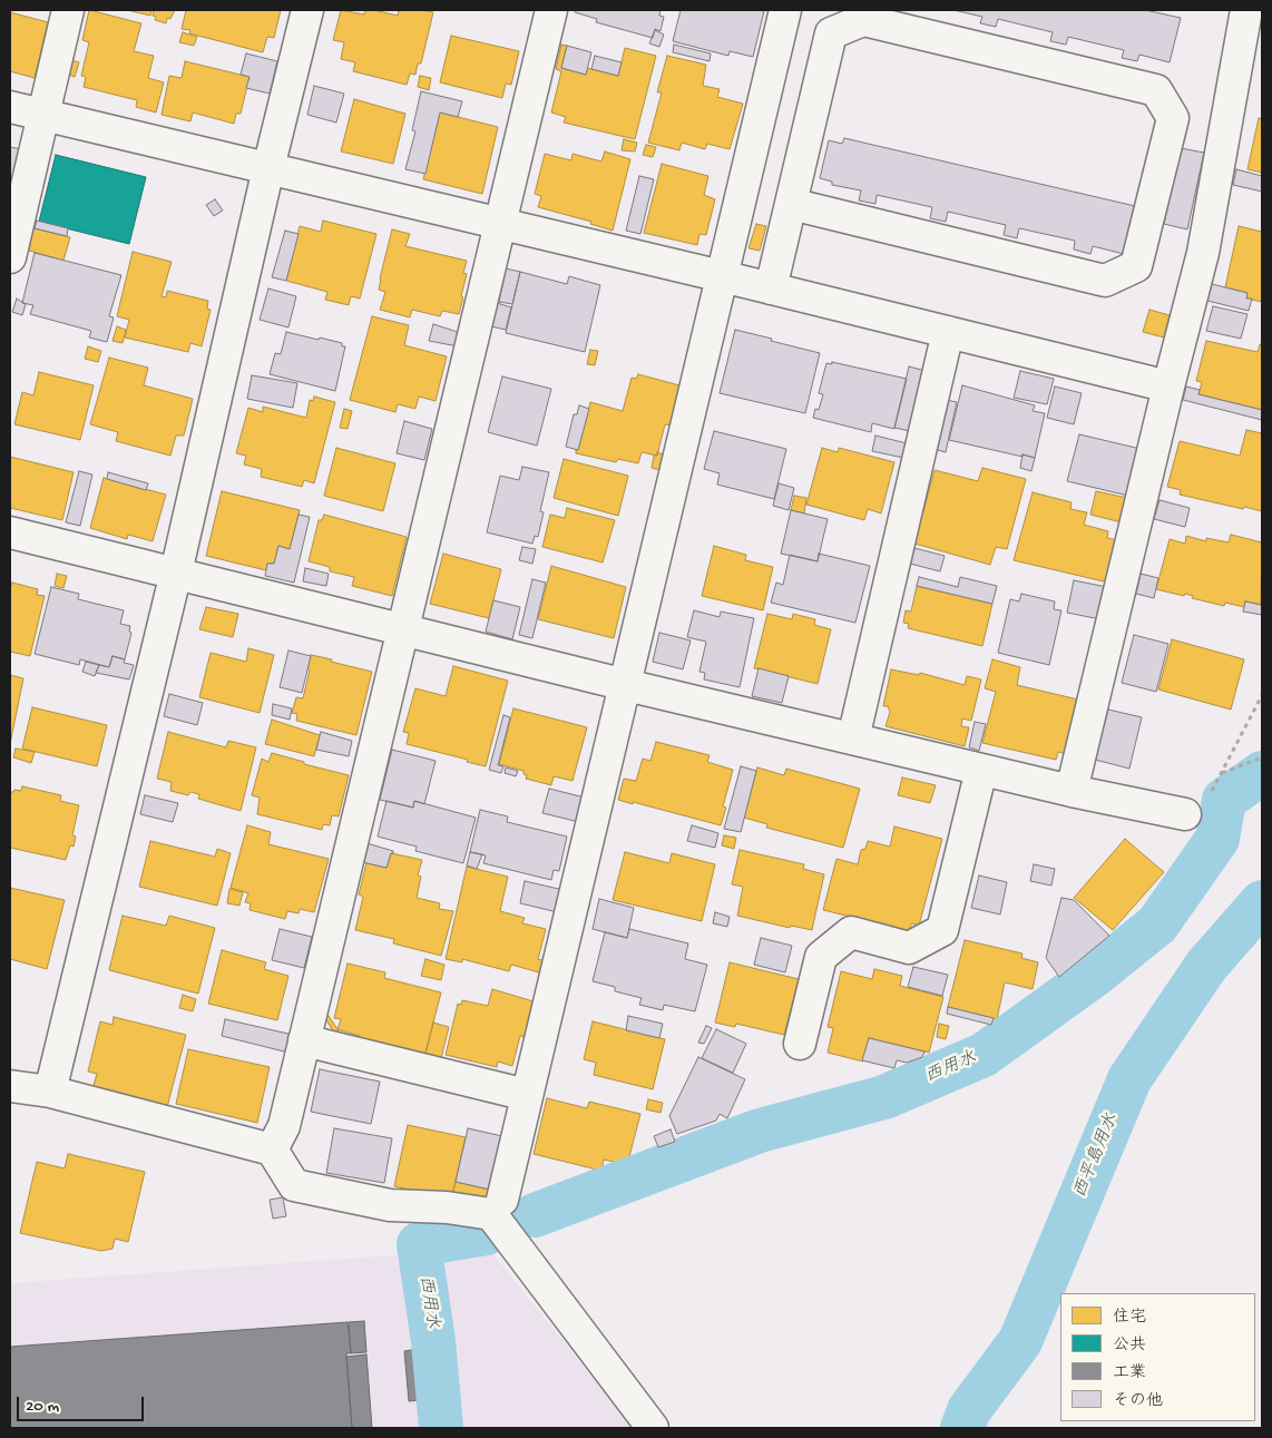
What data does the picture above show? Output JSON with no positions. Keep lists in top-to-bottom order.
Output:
{
  "water": ["西用水", "西平島用水"],
  "legend": [
    "住宅",
    "公共",
    "工業",
    "その他"
  ],
  "scale_bar": "20 m"
}
